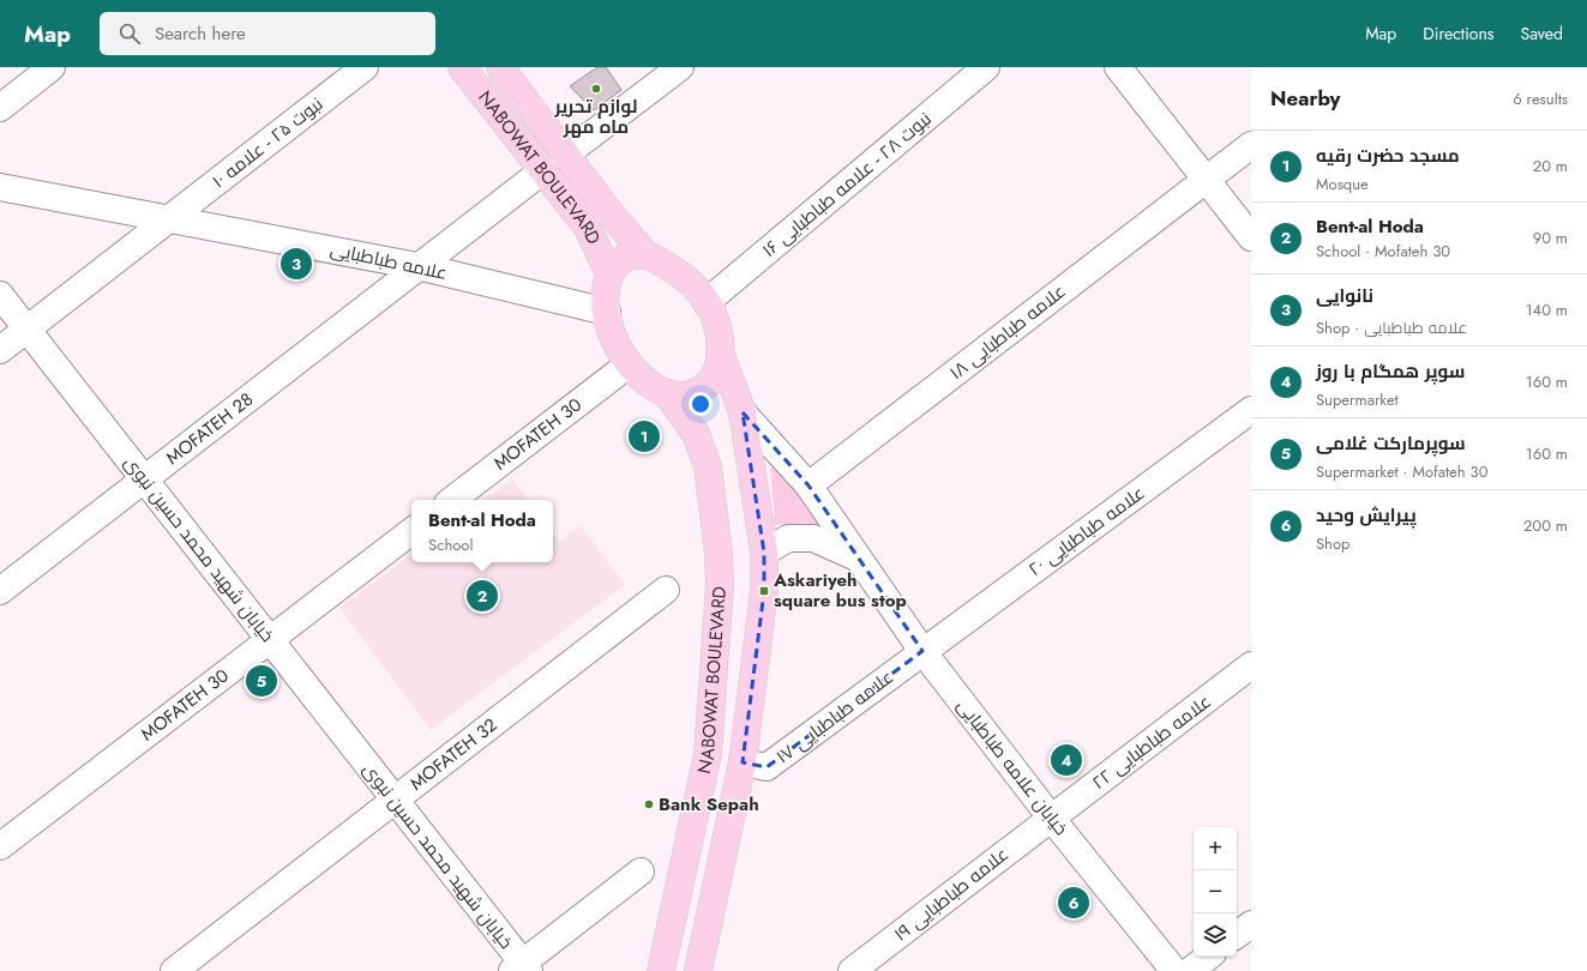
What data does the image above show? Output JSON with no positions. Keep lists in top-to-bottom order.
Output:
{
  "streets": {
    "main road": ["NABOWAT BOULEVARD"],
    "street": [
      "نبوت ۲۵ - علامه ۱۰",
      "نبوت ۲۸ - علامه طباطبایی ۱۶",
      "علامه طباطبایی",
      "علامه طباطبایی ۱۸",
      "MOFATEH 28",
      "MOFATEH 30",
      "علامه طباطبایی ۲۰",
      "خیابان شهید محمد حسین نبوی",
      "علامه طباطبایی ۱۷",
      "علامه طباطبایی ۲۲",
      "MOFATEH 32",
      "خیابان علامه طباطبایی",
      "علامه طباطبایی ۱۹"
    ]
  },
  "crossings": [
    ["نبوت ۲۵ - علامه ۱۰", "علامه طباطبایی"],
    ["نبوت ۲۵ - علامه ۱۰", "خیابان شهید محمد حسین نبوی"],
    ["NABOWAT BOULEVARD", "نبوت ۲۸ - علامه طباطبایی ۱۶"],
    ["NABOWAT BOULEVARD", "علامه طباطبایی"],
    ["NABOWAT BOULEVARD", "MOFATEH 28"],
    ["NABOWAT BOULEVARD", "MOFATEH 30"],
    ["NABOWAT BOULEVARD", "علامه طباطبایی ۱۷"],
    ["NABOWAT BOULEVARD", "خیابان علامه طباطبایی"],
    ["نبوت ۲۸ - علامه طباطبایی ۱۶", "علامه طباطبایی"],
    ["نبوت ۲۸ - علامه طباطبایی ۱۶", "MOFATEH 30"],
    ["علامه طباطبایی", "MOFATEH 28"],
    ["علامه طباطبایی", "MOFATEH 30"],
    ["علامه طباطبایی ۱۸", "خیابان علامه طباطبایی"],
    ["MOFATEH 28", "خیابان شهید محمد حسین نبوی"],
    ["MOFATEH 30", "خیابان شهید محمد حسین نبوی"],
    ["علامه طباطبایی ۲۰", "علامه طباطبایی ۱۷"],
    ["علامه طباطبایی ۲۰", "خیابان علامه طباطبایی"],
    ["خیابان شهید محمد حسین نبوی", "MOFATEH 32"],
    ["علامه طباطبایی ۱۷", "خیابان علامه طباطبایی"],
    ["علامه طباطبایی ۲۲", "خیابان علامه طباطبایی"],
    ["علامه طباطبایی ۲۲", "علامه طباطبایی ۱۹"],
    ["خیابان علامه طباطبایی", "علامه طباطبایی ۱۹"]
  ],
  "places": {
    "other": ["لوازم تحریر ماه مهر", "Bank Sepah"],
    "transit": ["Askariyeh square bus stop"]
  },
  "page": {
    "header": "Map",
    "search": "Search here",
    "nav": ["Map", "Directions", "Saved"],
    "heading": ["Nearby", "6 results"],
    "list": [
      {
        "mark": "1",
        "name": "مسجد حضرت رقیه",
        "note": "Mosque",
        "value": "20 m"
      },
      {
        "mark": "2",
        "name": "Bent-al Hoda",
        "note": "School · Mofateh 30",
        "value": "90 m"
      },
      {
        "mark": "3",
        "name": "نانوایی",
        "note": "Shop · علامه طباطبایی",
        "value": "140 m"
      },
      {
        "mark": "4",
        "name": "سوپر همگام با روز",
        "note": "Supermarket",
        "value": "160 m"
      },
      {
        "mark": "5",
        "name": "سوپرمارکت غلامی",
        "note": "Supermarket · Mofateh 30",
        "value": "160 m"
      },
      {
        "mark": "6",
        "name": "پیرایش وحید",
        "note": "Shop",
        "value": "200 m"
      }
    ],
    "pins": [
      "3",
      "1",
      "2",
      "5",
      "4",
      "6"
    ],
    "popup": ["Bent-al Hoda", "School"],
    "map_buttons": ["+", "−"]
  }
}
